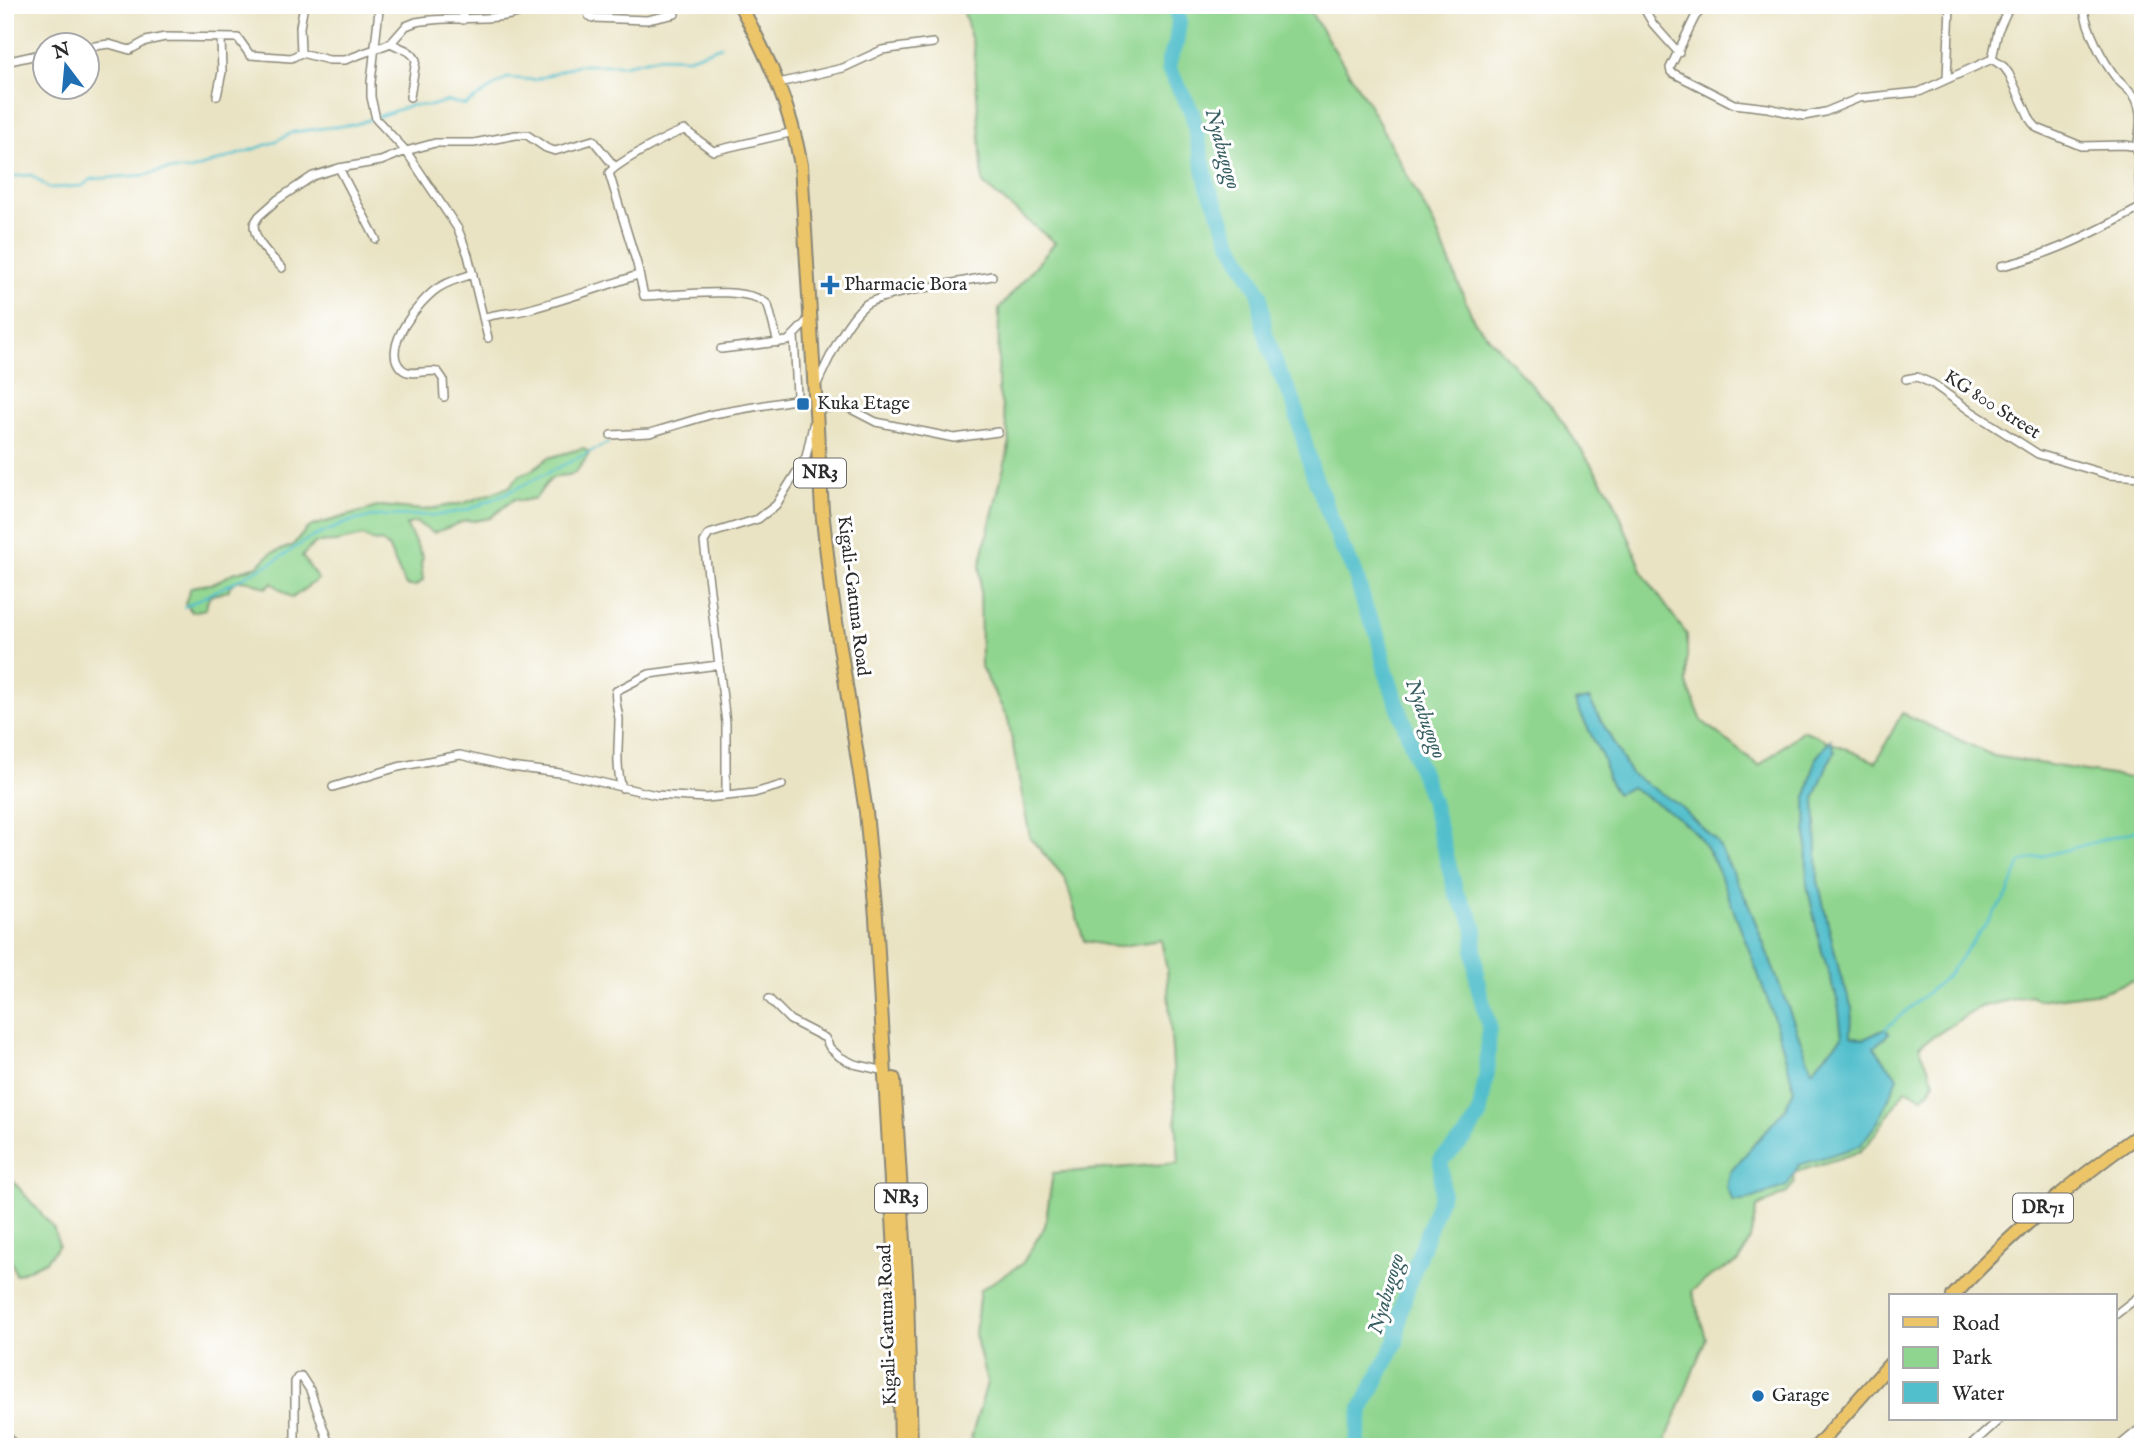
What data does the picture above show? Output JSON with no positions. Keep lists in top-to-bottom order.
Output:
{
  "streets": {
    "main road": ["NR3", "Kigali-Gatuna Road", "DR71"],
    "street": ["KG 800 Street"]
  },
  "water": ["Nyabugogo"],
  "places": {
    "health": ["Pharmacie Bora"],
    "transit": ["Kuka Etage"],
    "other": ["Garage"]
  },
  "legend": ["Road", "Park", "Water"],
  "north": "top"
}
